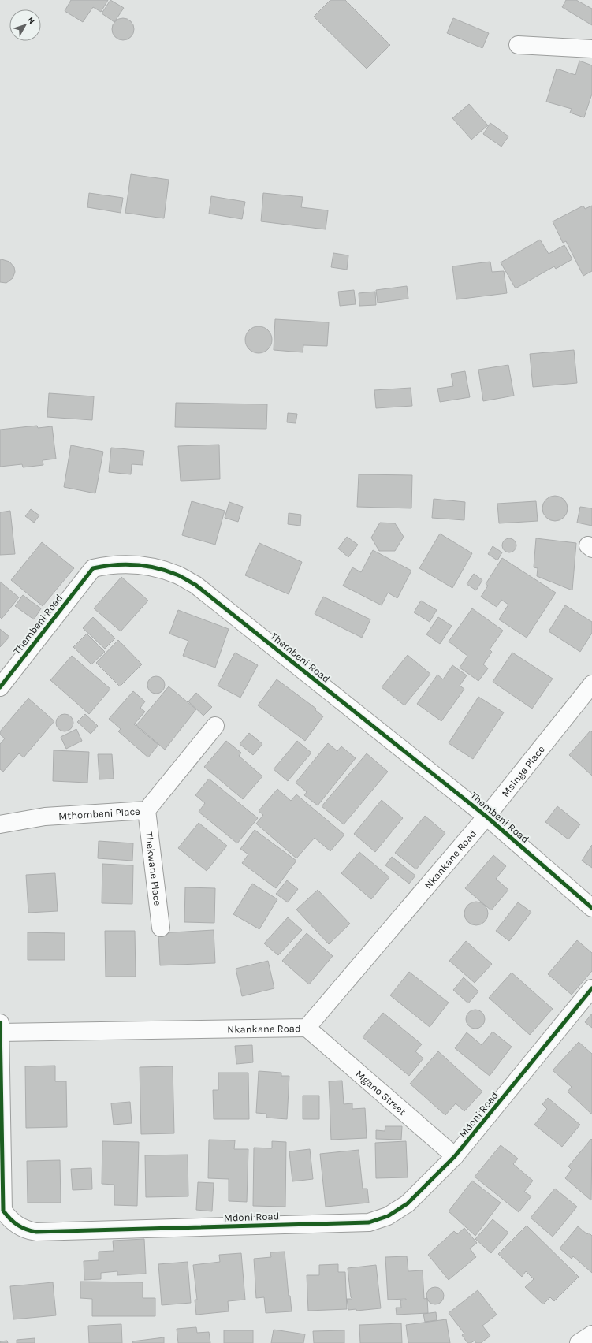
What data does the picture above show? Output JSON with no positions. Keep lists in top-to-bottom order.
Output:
{
  "streets": {
    "street": [
      "Thembeni Road",
      "Msinga Place",
      "Mthombeni Place",
      "Nkankane Road",
      "Thekwane Place",
      "Mgano Street",
      "Mdoni Road"
    ]
  },
  "crossings": [
    ["Thembeni Road", "Msinga Place"],
    ["Thembeni Road", "Nkankane Road"],
    ["Msinga Place", "Nkankane Road"],
    ["Mthombeni Place", "Thekwane Place"],
    ["Nkankane Road", "Mgano Street"],
    ["Nkankane Road", "Mdoni Road"],
    ["Mgano Street", "Mdoni Road"]
  ],
  "north": "top right"
}
